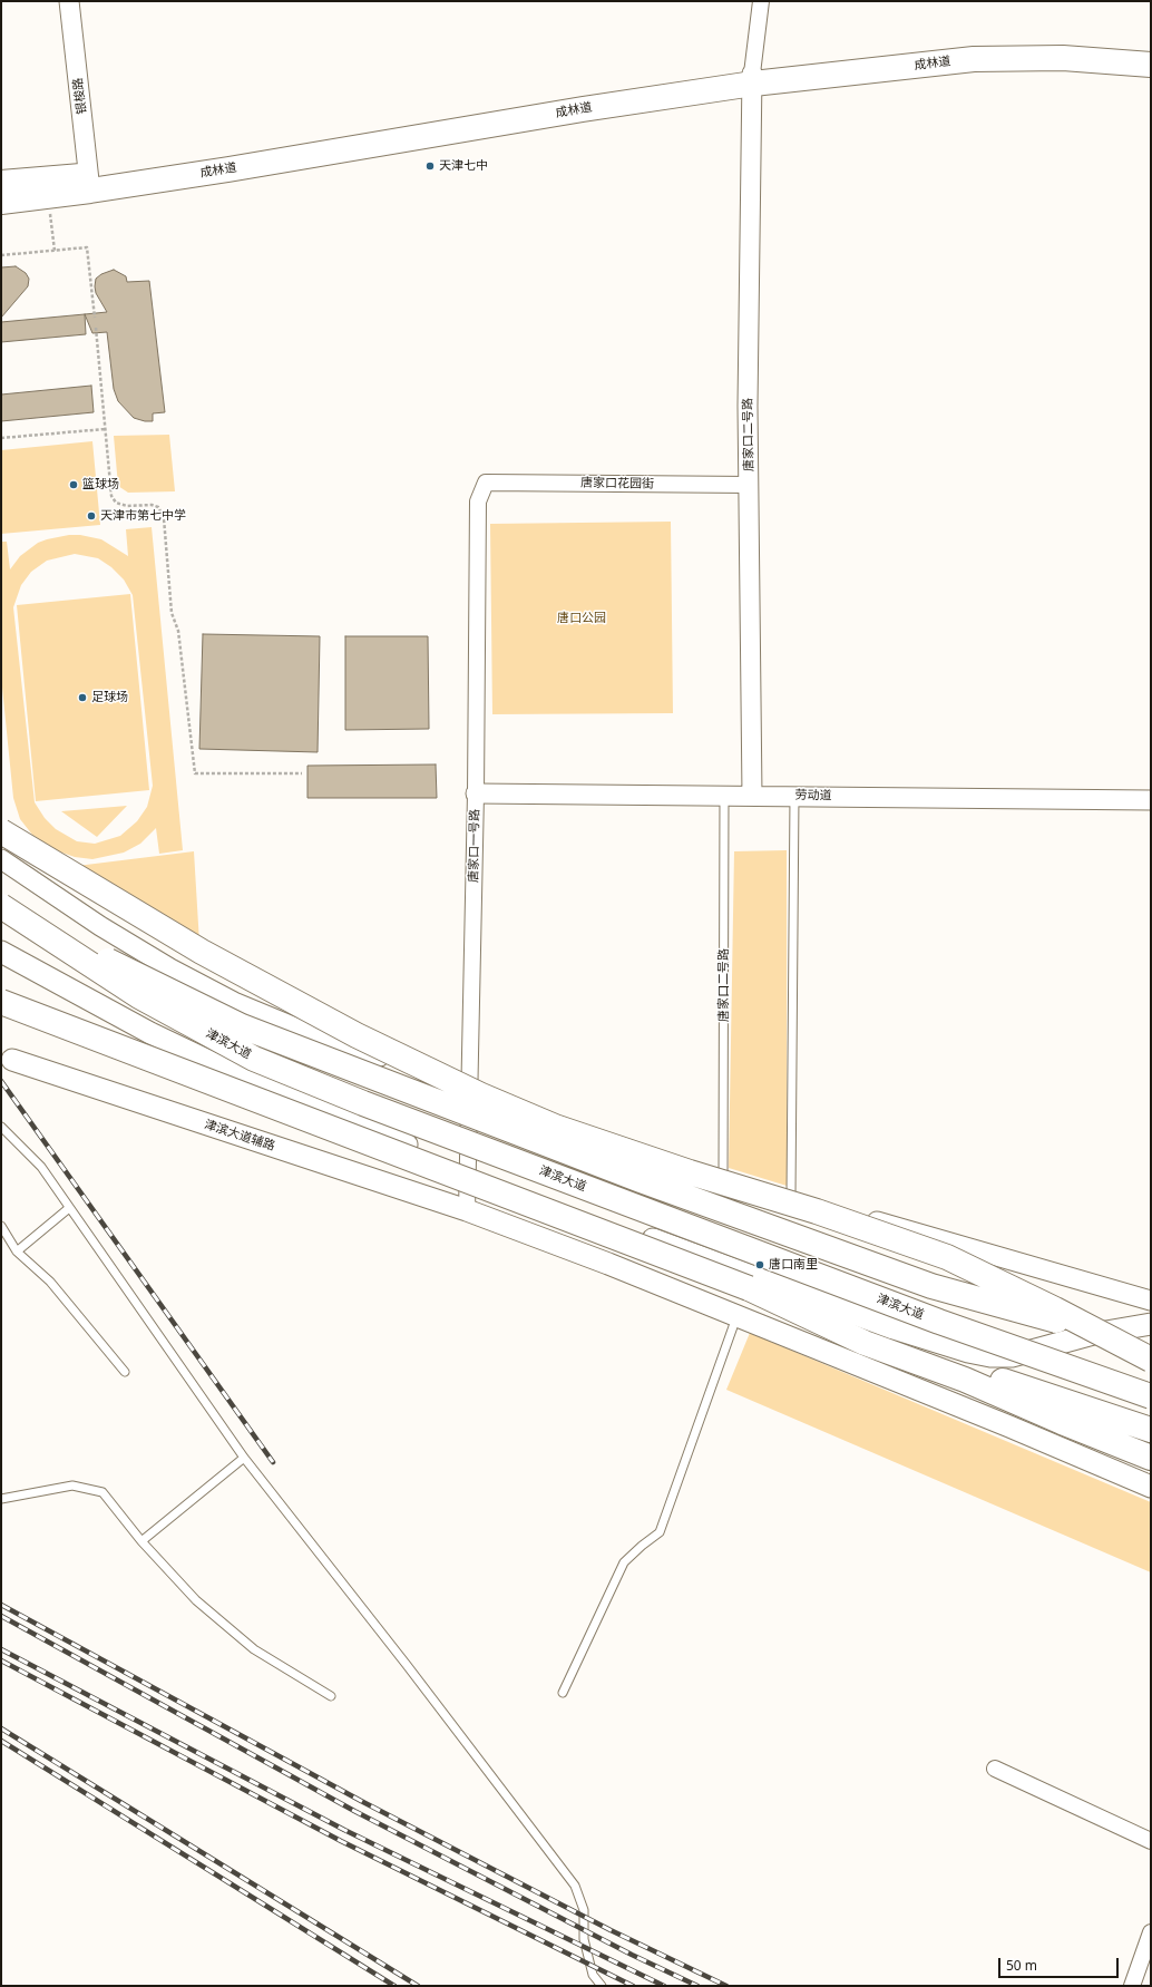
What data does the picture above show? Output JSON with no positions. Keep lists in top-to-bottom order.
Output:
{
  "streets": {
    "main road": ["成林道", "津滨大道", "津滨大道辅路"],
    "street": [
      "银梭路",
      "唐家口二号路",
      "唐家口花园街",
      "劳动道",
      "唐家口一号路"
    ]
  },
  "crossings": [
    ["成林道", "银梭路"],
    ["成林道", "唐家口二号路"],
    ["唐家口二号路", "唐家口花园街"],
    ["唐家口二号路", "劳动道"],
    ["唐家口花园街", "唐家口一号路"],
    ["劳动道", "唐家口一号路"],
    ["唐家口一号路", "津滨大道辅路"]
  ],
  "parks": ["唐口公园"],
  "places": [
    "天津七中",
    "篮球场",
    "天津市第七中学",
    "足球场",
    "唐口南里"
  ],
  "scale_bar": "50 m"
}
